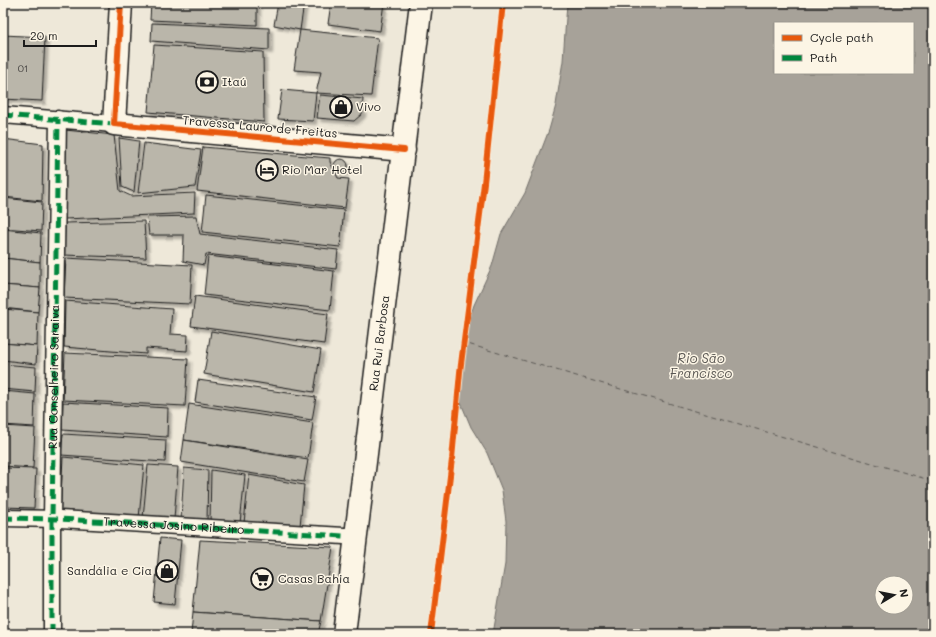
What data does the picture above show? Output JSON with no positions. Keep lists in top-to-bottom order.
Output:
{
  "streets": {
    "main road": ["Travessa Lauro de Freitas", "Rua Rui Barbosa"],
    "street": ["Rua Conselheiro Saraiva", "Travessa Josino Ribeiro"]
  },
  "crossings": [
    ["Travessa Lauro de Freitas", "Rua Rui Barbosa"],
    ["Travessa Lauro de Freitas", "Rua Conselheiro Saraiva"],
    ["Rua Rui Barbosa", "Travessa Josino Ribeiro"],
    ["Rua Conselheiro Saraiva", "Travessa Josino Ribeiro"]
  ],
  "water": ["Rio São Francisco"],
  "places": {
    "bank": ["Itaú"],
    "shop": ["Vivo", "Sandália e Cia"],
    "hotel": ["Rio Mar Hotel"],
    "supermarket": ["Casas Bahia"]
  },
  "house_numbers": ["01"],
  "legend": ["Cycle path", "Path"],
  "scale_bar": "20 m",
  "north": "right"
}
